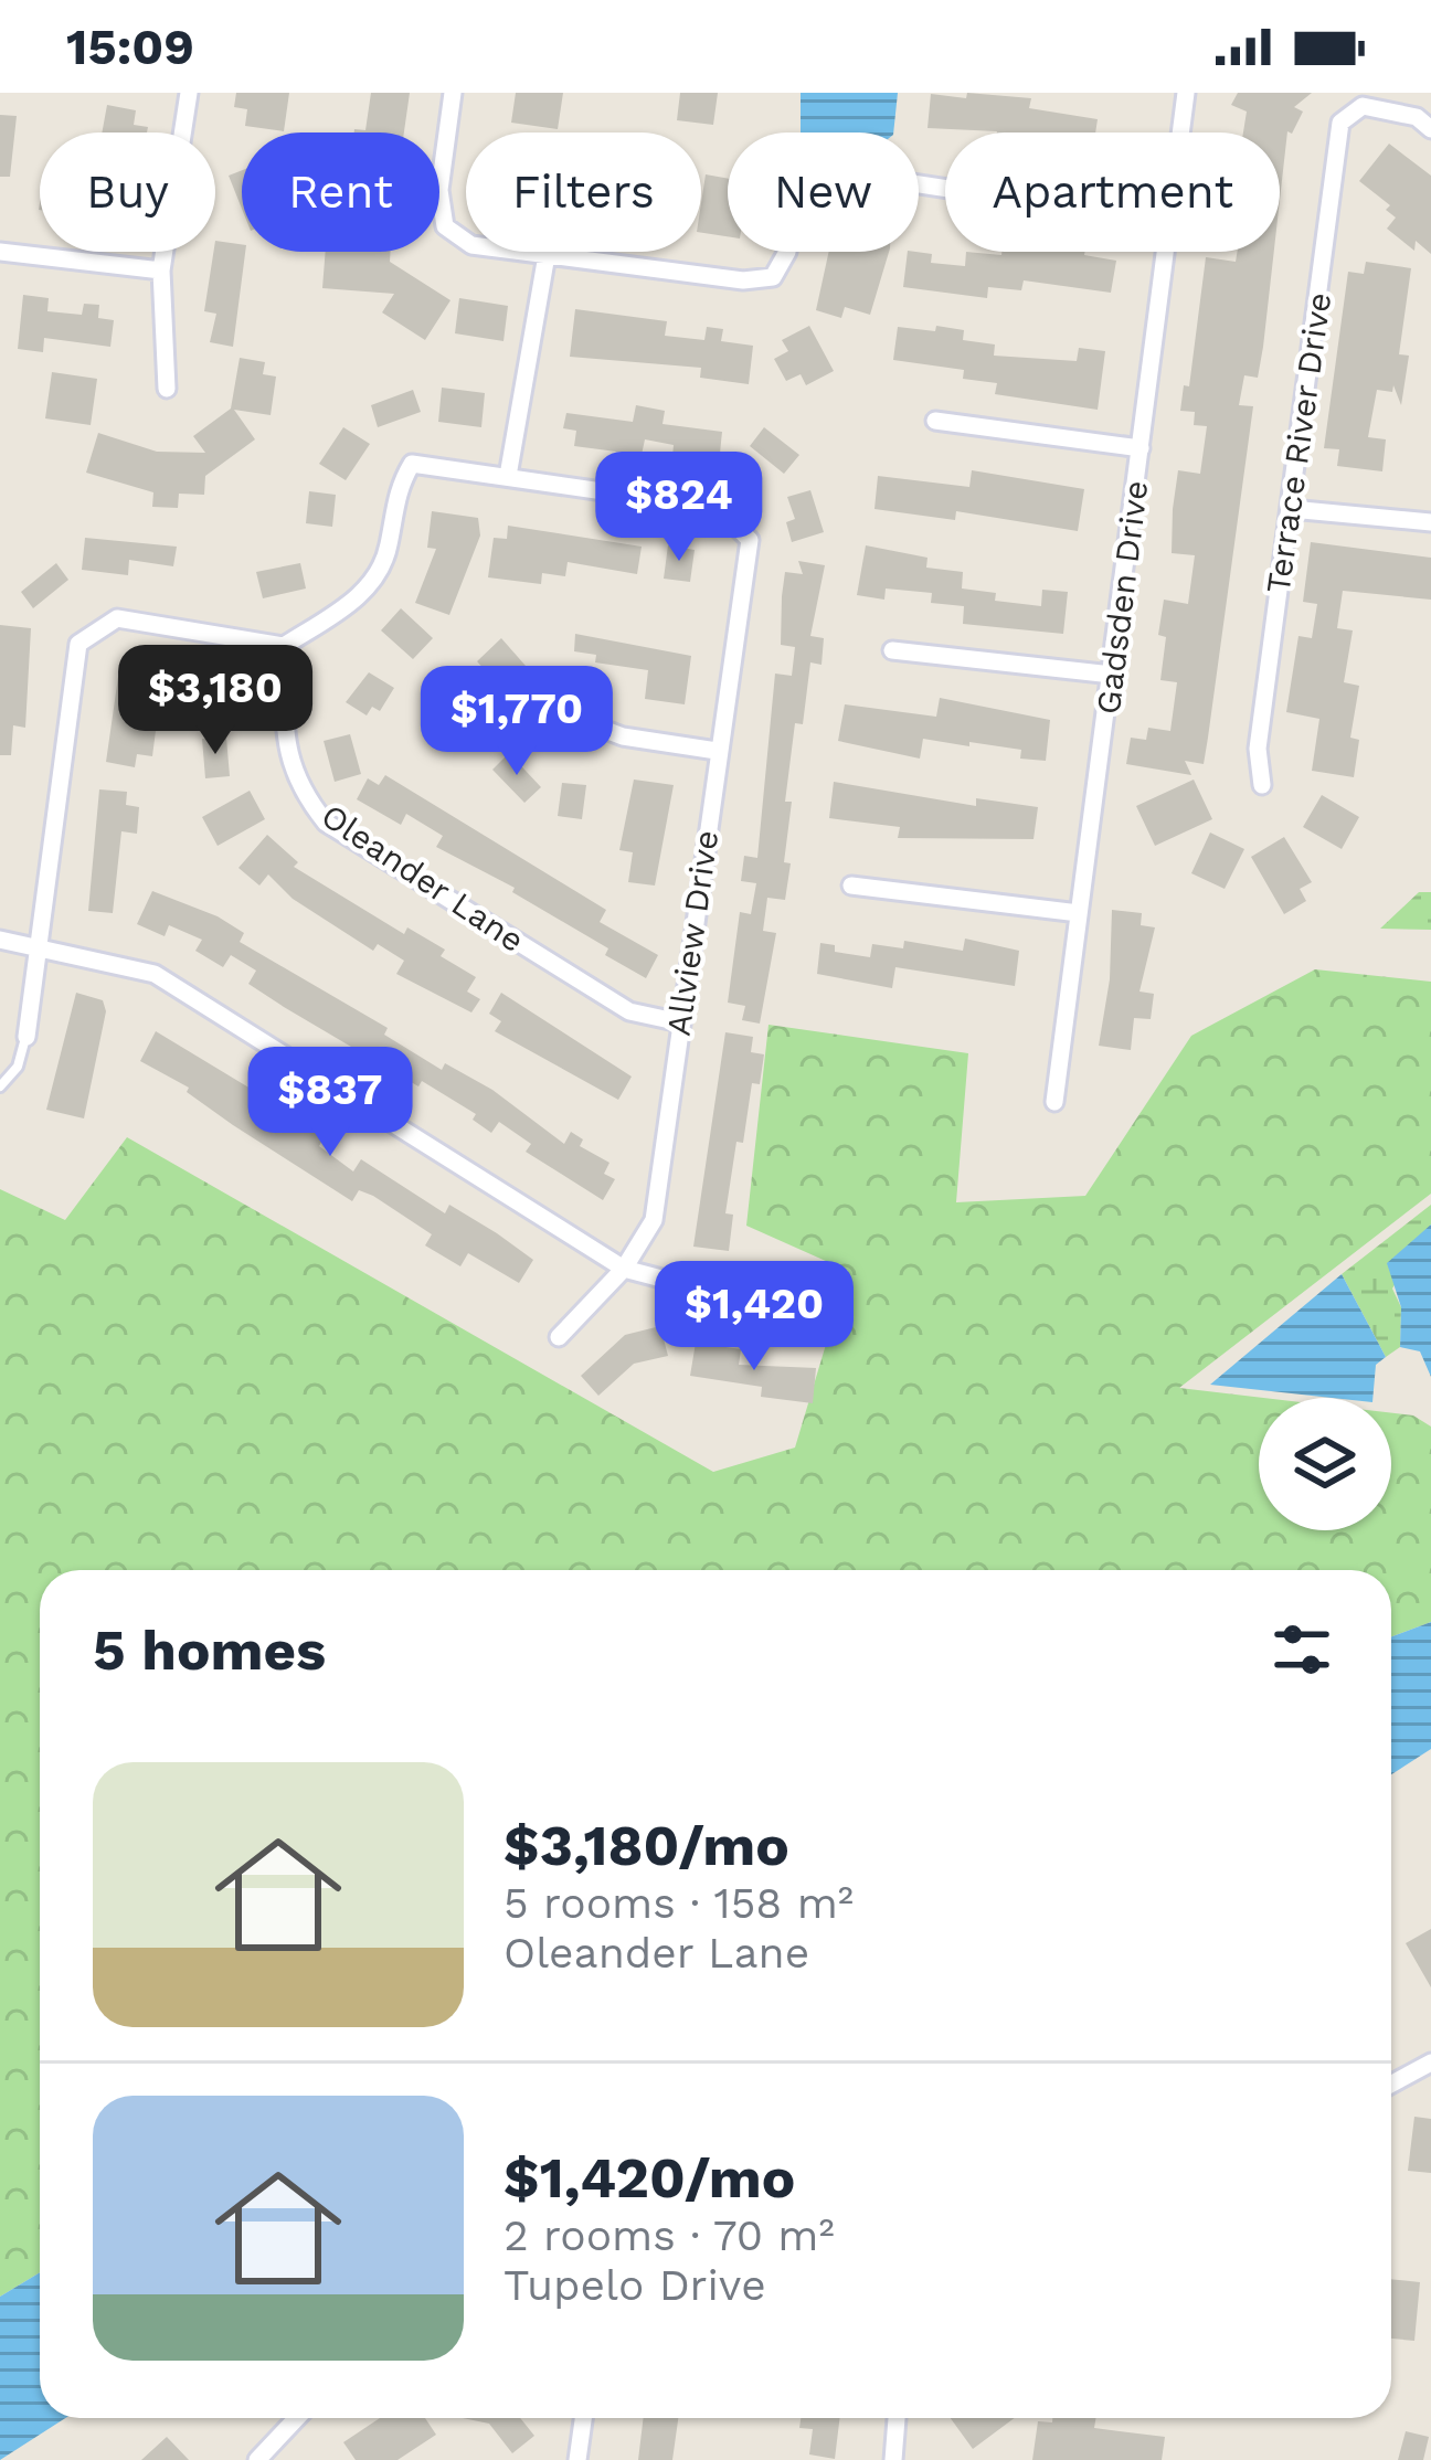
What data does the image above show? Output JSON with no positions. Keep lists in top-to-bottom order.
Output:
{
  "streets": {
    "street": [
      "Terrace River Drive",
      "Gadsden Drive",
      "Oleander Lane",
      "Allview Drive"
    ]
  },
  "crossings": [
    ["Oleander Lane", "Allview Drive"]
  ],
  "page": {
    "status": "15:09",
    "chip": [
      "Buy",
      "Rent",
      "Filters",
      "New",
      "Apartment"
    ],
    "price": [
      "$824",
      "$3,180",
      "$1,770",
      "$837",
      "$1,420"
    ],
    "heading": "5 homes",
    "list": [
      {
        "name": "$3,180/mo",
        "note": "5 rooms · 158 m² · Oleander Lane"
      },
      {
        "name": "$1,420/mo",
        "note": "2 rooms · 70 m² · Tupelo Drive"
      }
    ]
  }
}
